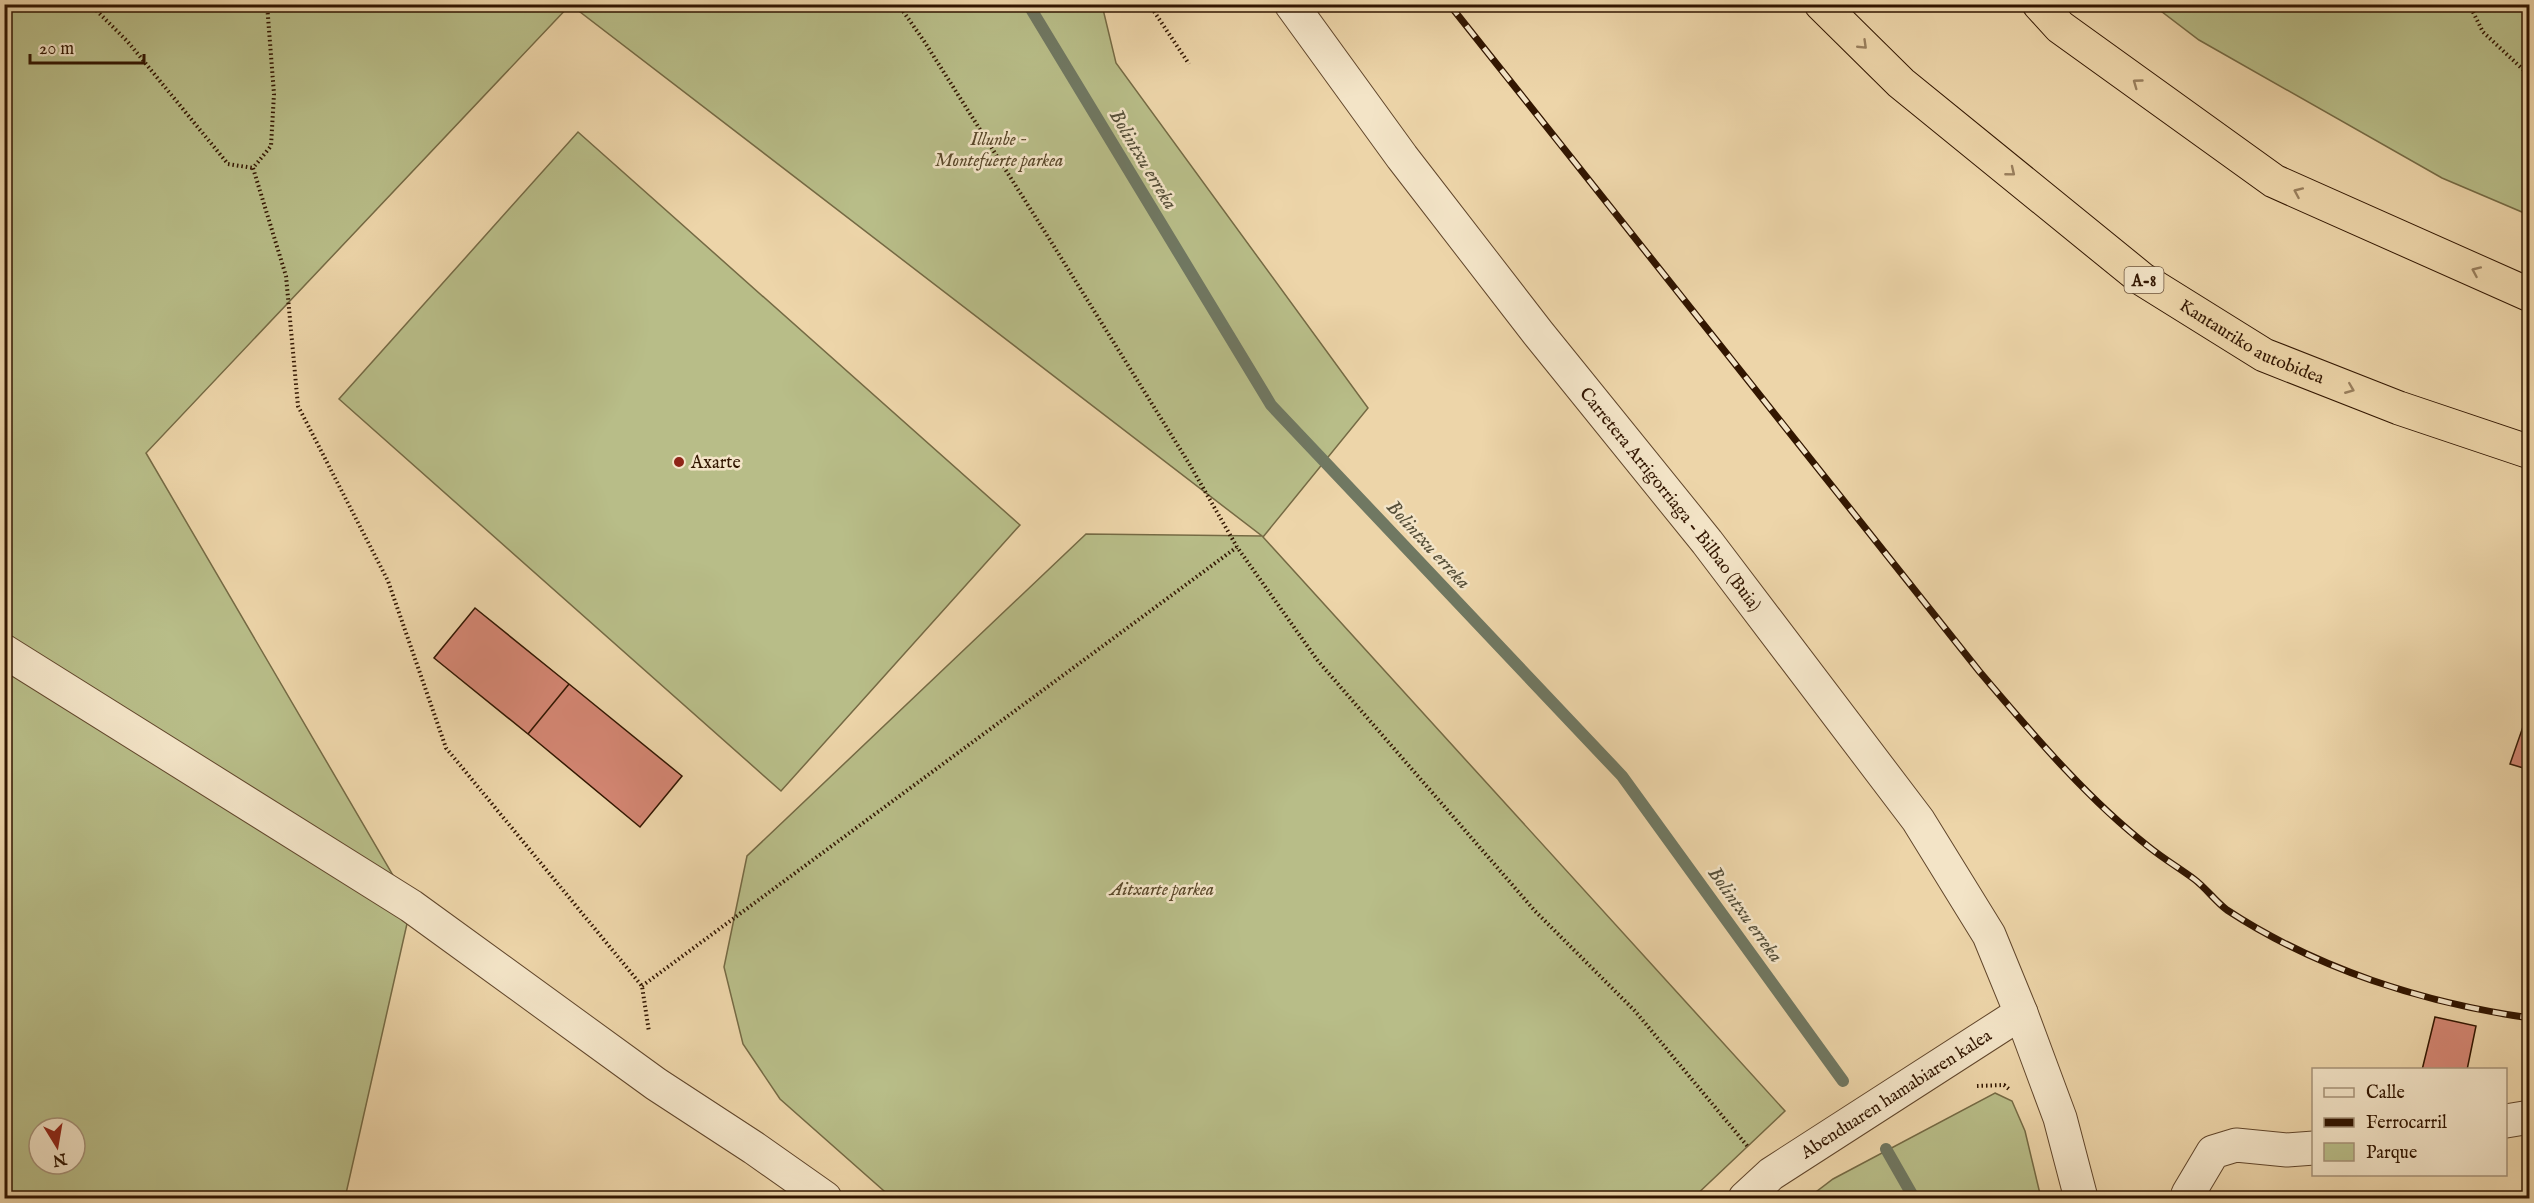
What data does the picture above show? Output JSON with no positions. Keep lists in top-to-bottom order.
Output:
{
  "streets": {
    "highway": ["A-8", "Kantauriko autobidea"],
    "street": ["Carretera Arrigorriaga - Bilbao (Buia)", "Abenduaren hamabiaren kalea"]
  },
  "crossings": [
    ["Carretera Arrigorriaga - Bilbao (Buia)", "Abenduaren hamabiaren kalea"]
  ],
  "water": ["Bolintxu erreka"],
  "parks": ["Illunbe - Montefuerte parkea", "Aitxarte parkea"],
  "places": ["Axarte"],
  "legend": ["Calle", "Ferrocarril", "Parque"],
  "scale_bar": "20 m",
  "north": "bottom"
}
